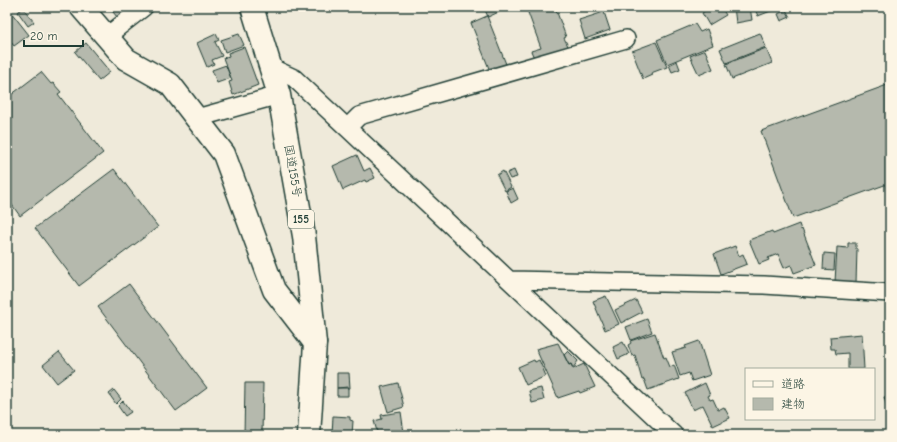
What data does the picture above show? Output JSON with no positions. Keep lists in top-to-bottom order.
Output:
{
  "streets": {
    "main road": ["国道155号", "155"]
  },
  "legend": ["道路", "建物"],
  "scale_bar": "20 m"
}
